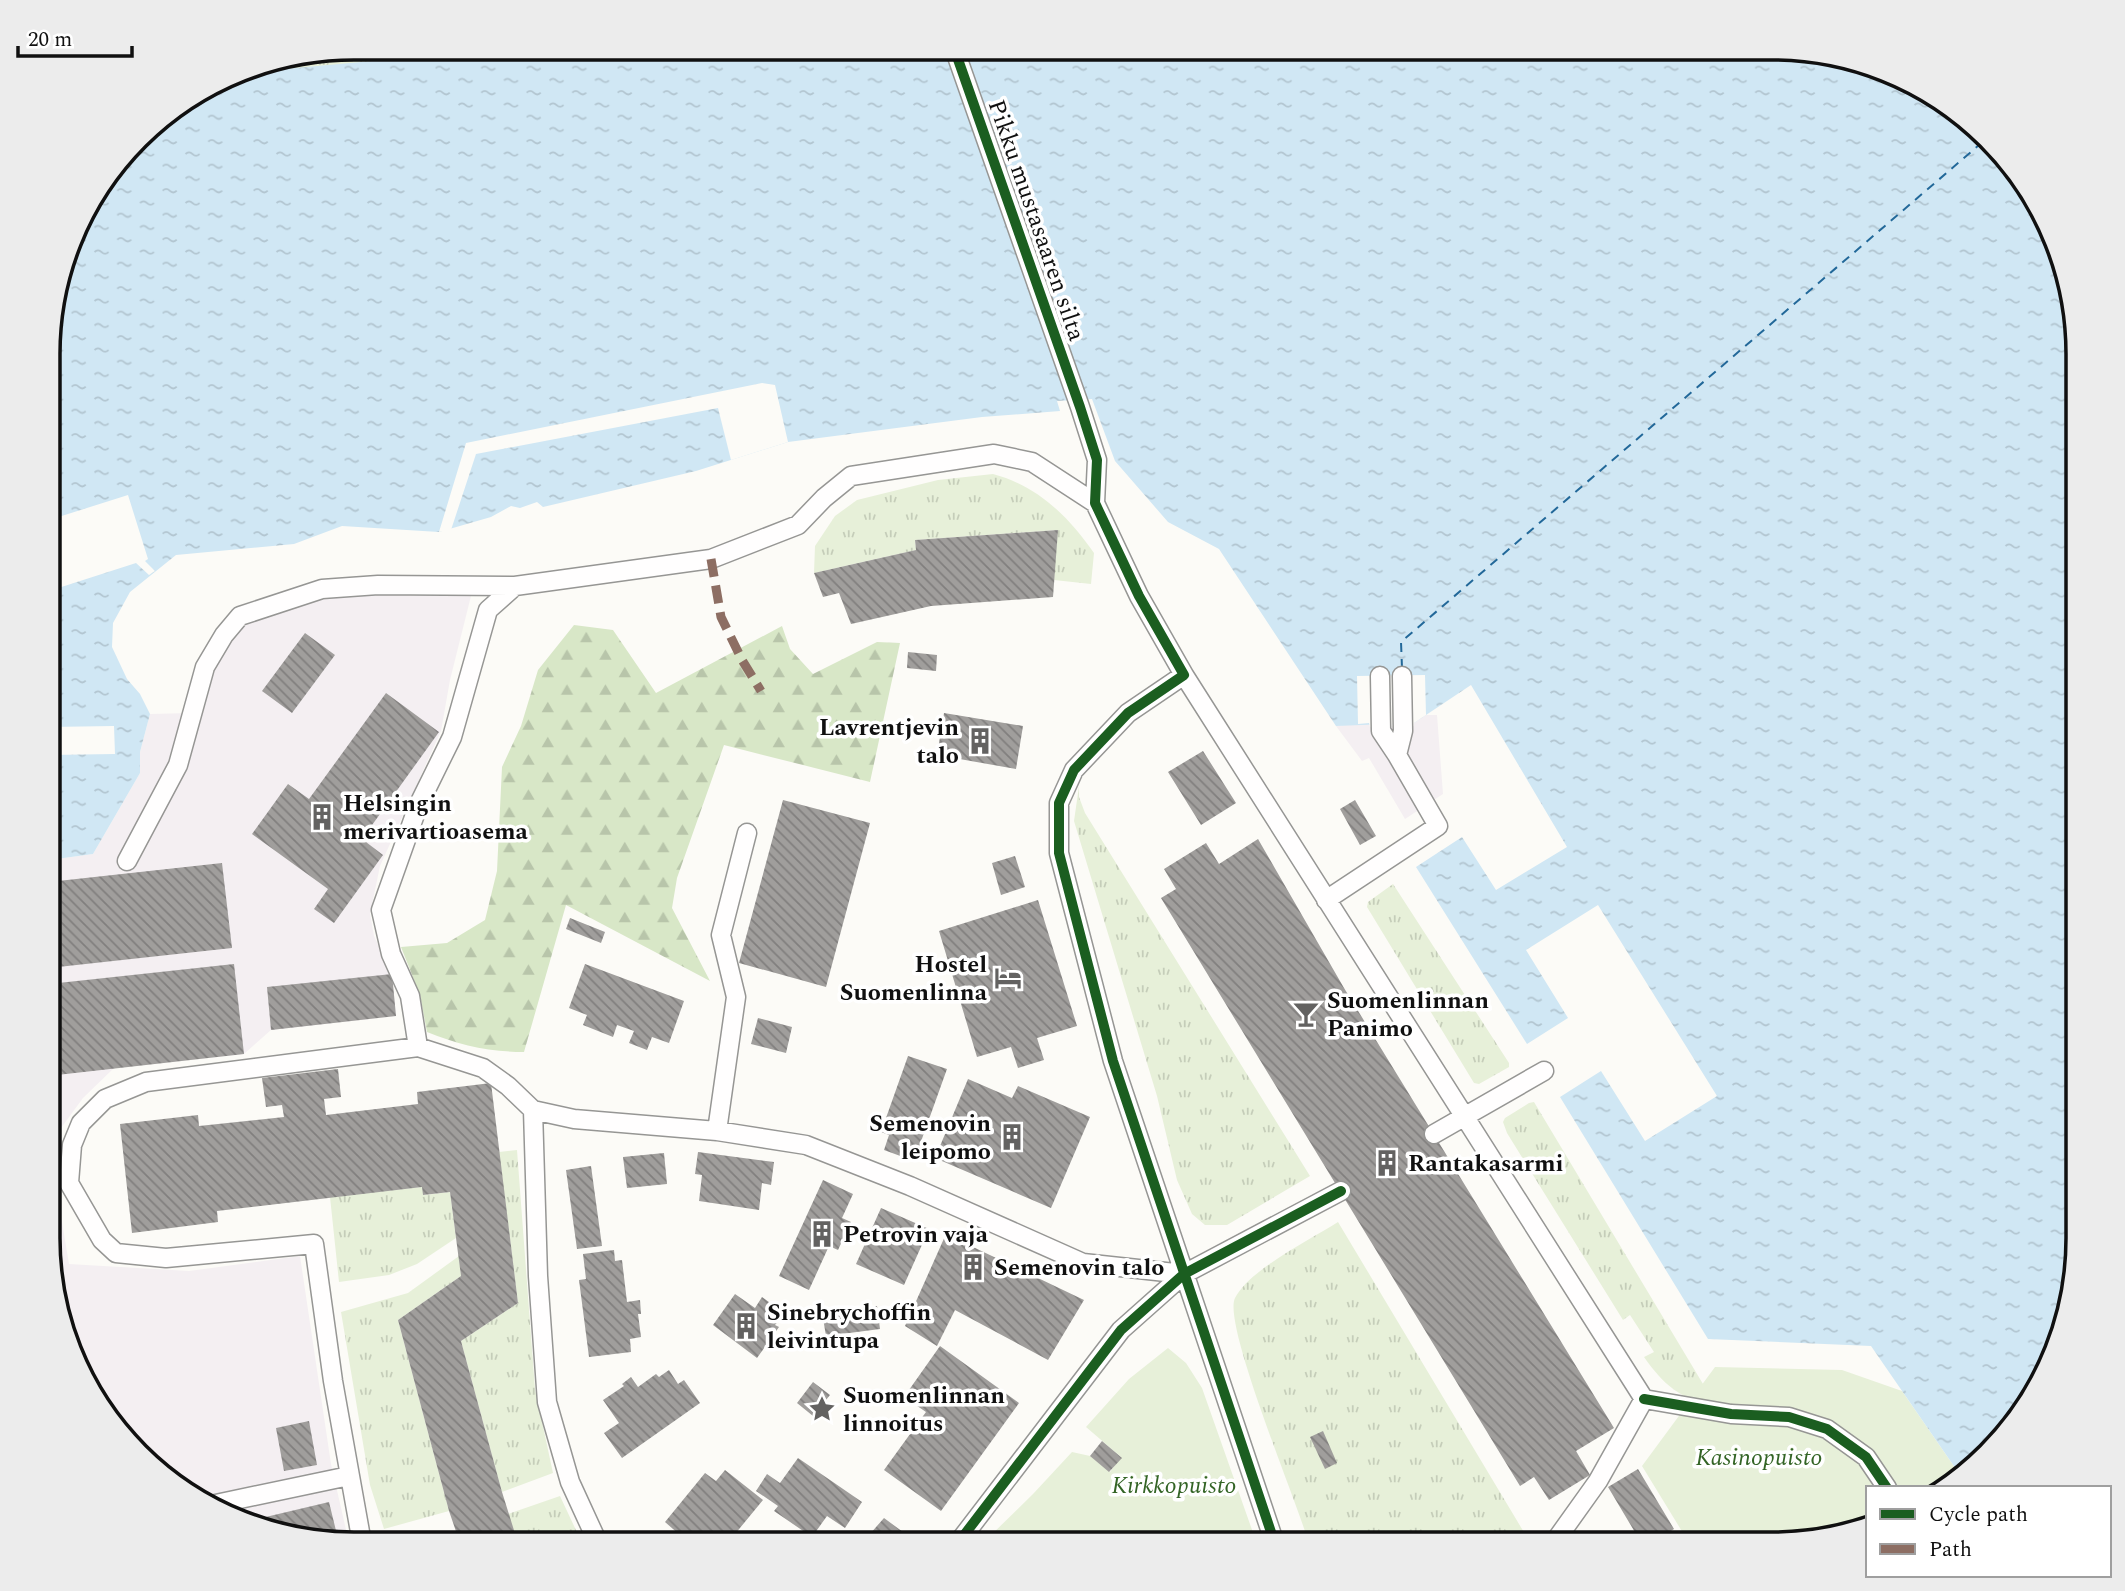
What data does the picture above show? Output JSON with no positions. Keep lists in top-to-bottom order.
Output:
{
  "streets": {
    "lane": ["Pikku mustasaaren silta"]
  },
  "parks": ["Kasinopuisto", "Kirkkopuisto"],
  "places": {
    "building": [
      "Lavrentjevin talo",
      "Helsingin merivartioasema",
      "Semenovin leipomo",
      "Rantakasarmi",
      "Petrovin vaja",
      "Semenovin talo",
      "Sinebrychoffin leivintupa"
    ],
    "hotel": ["Hostel Suomenlinna"],
    "bar": ["Suomenlinnan Panimo"],
    "place": ["Suomenlinnan linnoitus"]
  },
  "legend": ["Cycle path", "Path"],
  "scale_bar": "20 m"
}
